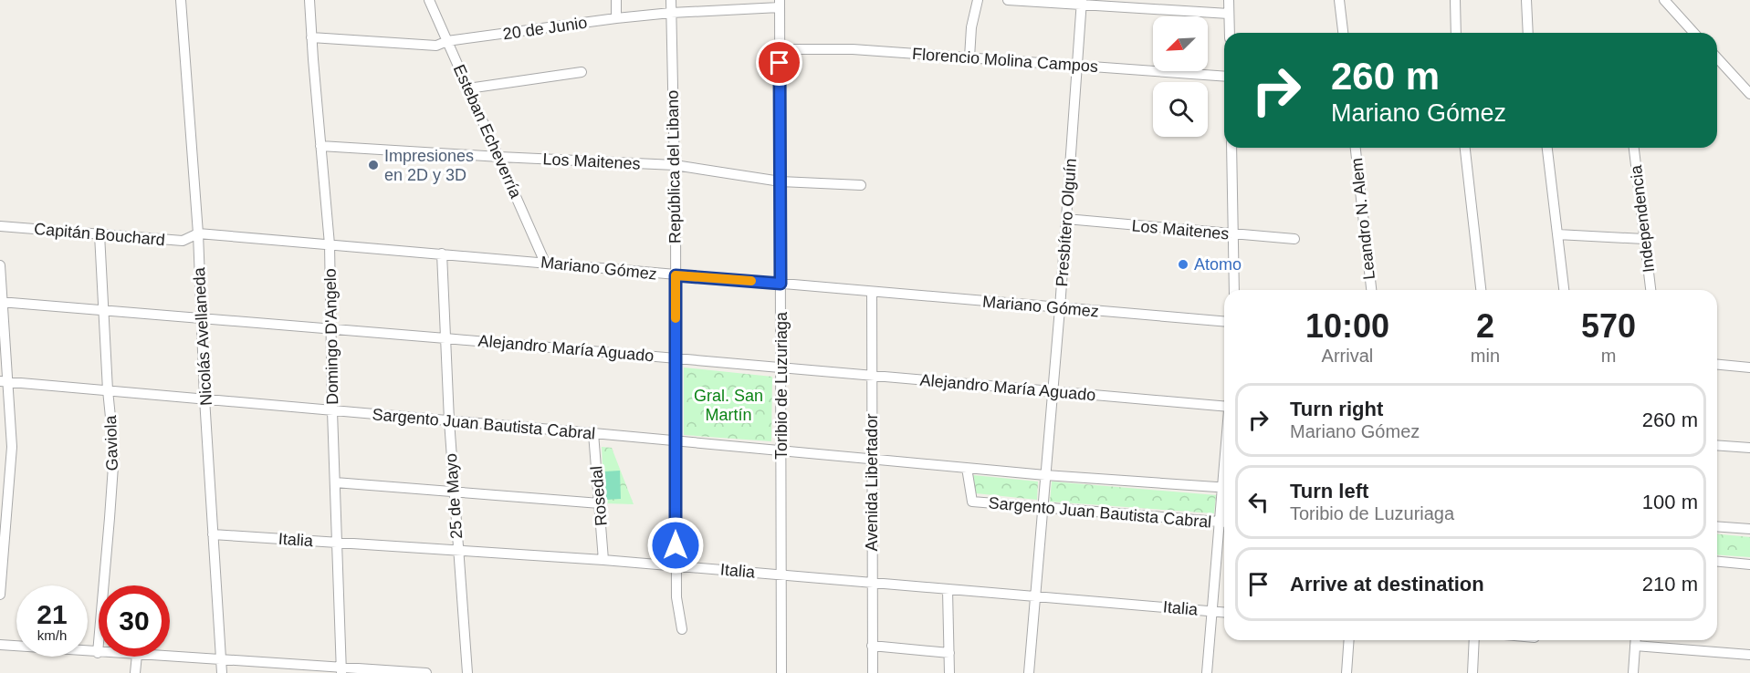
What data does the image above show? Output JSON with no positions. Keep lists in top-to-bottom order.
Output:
{
  "streets": {
    "street": [
      "20 de Junio",
      "Florencio Molina Campos",
      "Esteban Echeverría",
      "Los Maitenes",
      "República del Libano",
      "Leandro N. Alem",
      "Independencia",
      "Presbítero Olguín",
      "Capitán Bouchard",
      "Mariano Gómez",
      "Nicolás Avellaneda",
      "Domingo D'Angelo",
      "Alejandro María Aguado",
      "Toribio de Luzuriaga",
      "Sargento Juan Bautista Cabral",
      "Gaviola",
      "Avenida Libertador",
      "25 de Mayo",
      "Rosedal",
      "Italia"
    ]
  },
  "crossings": [
    ["20 de Junio", "Esteban Echeverría"],
    ["20 de Junio", "República del Libano"],
    ["20 de Junio", "Domingo D'Angelo"],
    ["20 de Junio", "Toribio de Luzuriaga"],
    ["Florencio Molina Campos", "Presbítero Olguín"],
    ["Florencio Molina Campos", "Toribio de Luzuriaga"],
    ["Esteban Echeverría", "Los Maitenes"],
    ["Esteban Echeverría", "Mariano Gómez"],
    ["Los Maitenes", "República del Libano"],
    ["Los Maitenes", "Presbítero Olguín"],
    ["Los Maitenes", "Domingo D'Angelo"],
    ["Los Maitenes", "Toribio de Luzuriaga"],
    ["República del Libano", "Mariano Gómez"],
    ["República del Libano", "Alejandro María Aguado"],
    ["República del Libano", "Sargento Juan Bautista Cabral"],
    ["República del Libano", "Italia"],
    ["Presbítero Olguín", "Mariano Gómez"],
    ["Presbítero Olguín", "Alejandro María Aguado"],
    ["Presbítero Olguín", "Sargento Juan Bautista Cabral"],
    ["Presbítero Olguín", "Italia"],
    ["Capitán Bouchard", "Mariano Gómez"],
    ["Capitán Bouchard", "Nicolás Avellaneda"],
    ["Capitán Bouchard", "Gaviola"],
    ["Mariano Gómez", "Nicolás Avellaneda"],
    ["Mariano Gómez", "Domingo D'Angelo"],
    ["Mariano Gómez", "Toribio de Luzuriaga"],
    ["Mariano Gómez", "Avenida Libertador"],
    ["Mariano Gómez", "25 de Mayo"],
    ["Nicolás Avellaneda", "Alejandro María Aguado"],
    ["Nicolás Avellaneda", "Sargento Juan Bautista Cabral"],
    ["Nicolás Avellaneda", "Italia"],
    ["Domingo D'Angelo", "Alejandro María Aguado"],
    ["Domingo D'Angelo", "Sargento Juan Bautista Cabral"],
    ["Domingo D'Angelo", "Italia"],
    ["Alejandro María Aguado", "Toribio de Luzuriaga"],
    ["Alejandro María Aguado", "Gaviola"],
    ["Alejandro María Aguado", "Avenida Libertador"],
    ["Alejandro María Aguado", "25 de Mayo"],
    ["Toribio de Luzuriaga", "Sargento Juan Bautista Cabral"],
    ["Toribio de Luzuriaga", "Italia"],
    ["Sargento Juan Bautista Cabral", "Gaviola"],
    ["Sargento Juan Bautista Cabral", "Avenida Libertador"],
    ["Sargento Juan Bautista Cabral", "25 de Mayo"],
    ["Sargento Juan Bautista Cabral", "Rosedal"],
    ["Avenida Libertador", "Italia"],
    ["25 de Mayo", "Italia"],
    ["Rosedal", "Italia"]
  ],
  "parks": ["Gral. San Martín"],
  "places": ["Impresiones en 2D y 3D", "Atomo"],
  "north": "bottom left",
  "page": {
    "turn": ["260 m", "Mariano Gómez"],
    "eta": [
      "10:00",
      "Arrival",
      "2",
      "min",
      "570",
      "m"
    ],
    "list": [
      {
        "name": "Turn right",
        "note": "Mariano Gómez",
        "value": "260 m"
      },
      {
        "name": "Turn left",
        "note": "Toribio de Luzuriaga",
        "value": "100 m"
      },
      {
        "name": "Arrive at destination",
        "value": "210 m"
      }
    ],
    "speed": "21 km/h",
    "limit": "30"
  }
}
